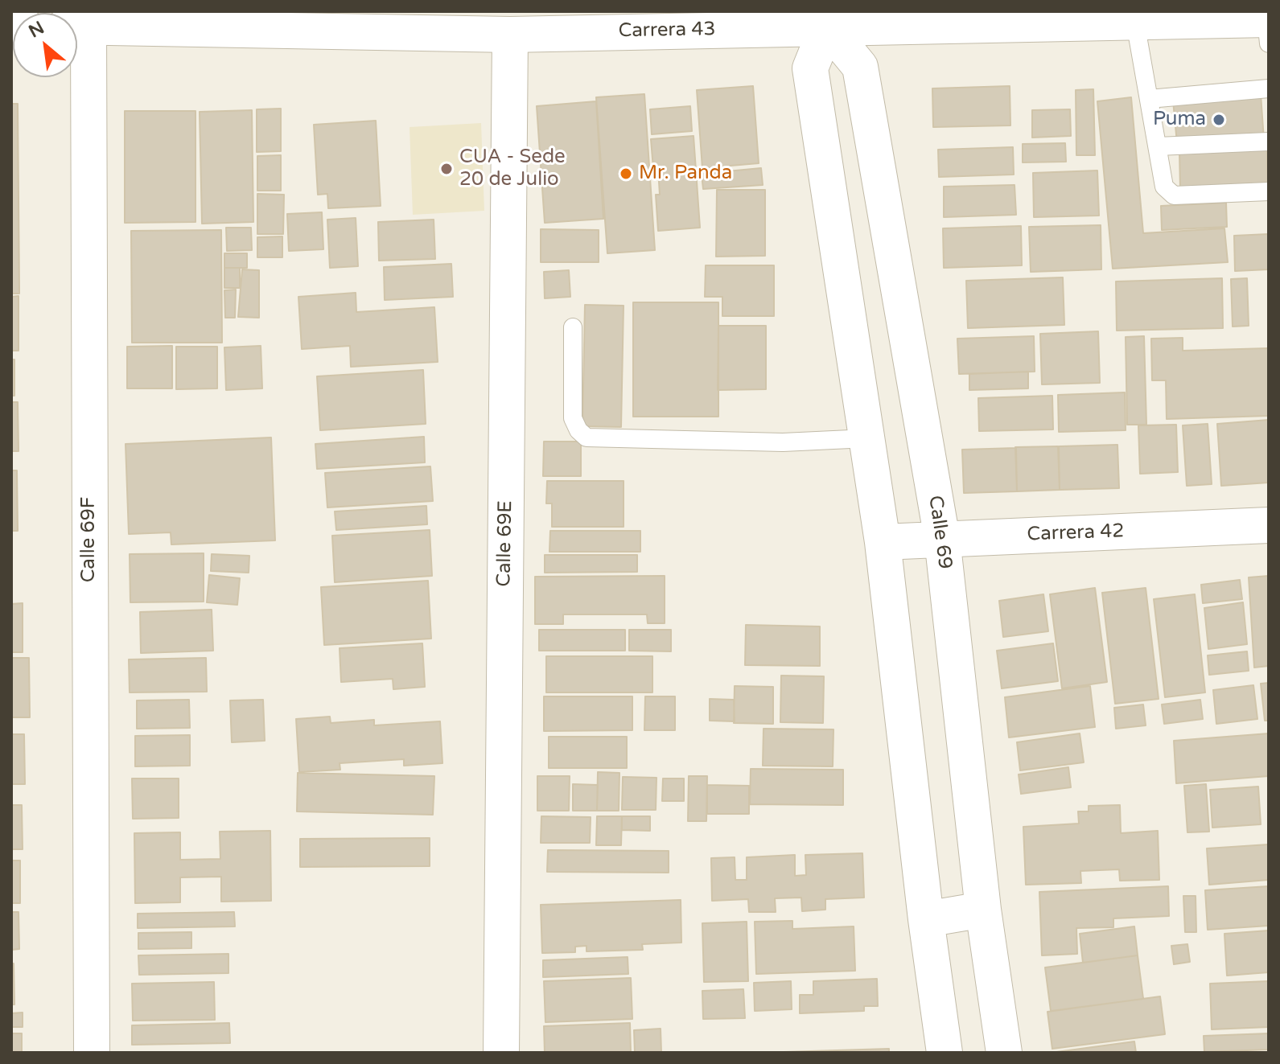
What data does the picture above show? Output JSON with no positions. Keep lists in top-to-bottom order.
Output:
{
  "streets": {
    "street": [
      "Carrera 43",
      "Calle 69",
      "Carrera 42",
      "Calle 69F",
      "Calle 69E"
    ]
  },
  "crossings": [
    ["Carrera 43", "Calle 69"],
    ["Carrera 43", "Calle 69E"],
    ["Calle 69", "Carrera 42"]
  ],
  "places": ["Puma", "CUA - Sede 20 de Julio", "Mr. Panda"],
  "north": "top left"
}
